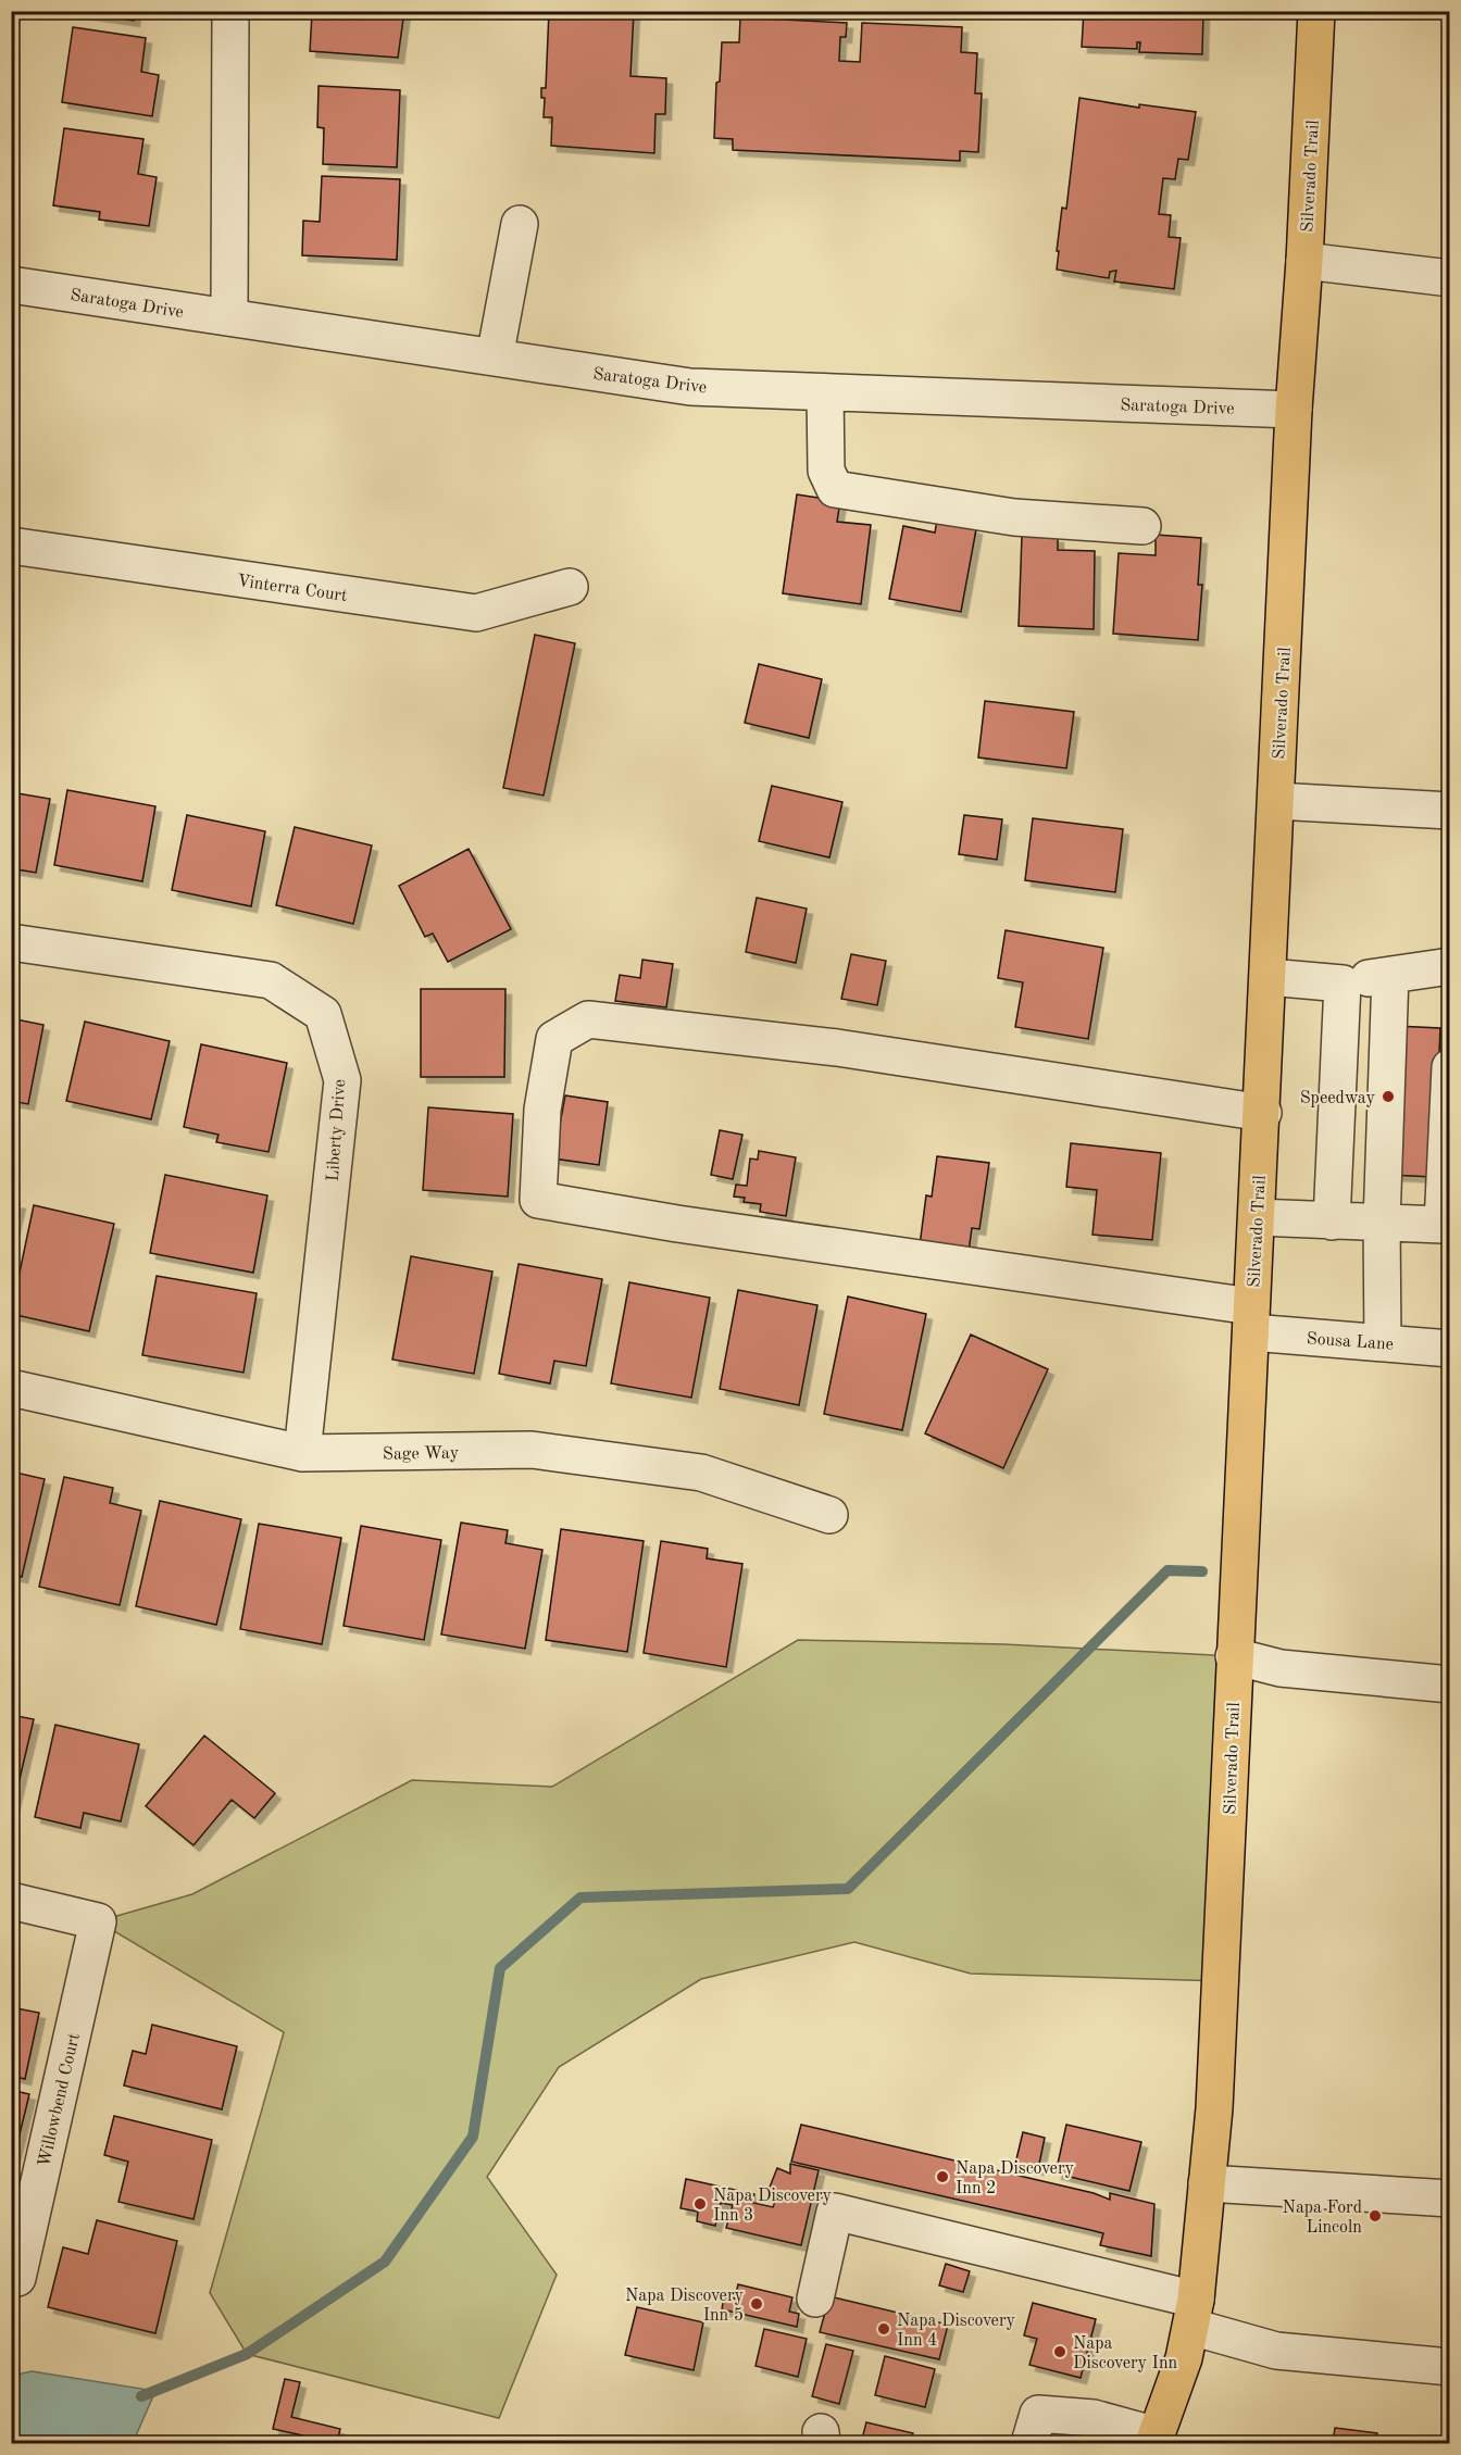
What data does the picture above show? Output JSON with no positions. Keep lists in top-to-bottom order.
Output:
{
  "streets": {
    "main road": ["Silverado Trail"],
    "street": [
      "Saratoga Drive",
      "Vinterra Court",
      "Liberty Drive",
      "Sousa Lane",
      "Sage Way",
      "Willowbend Court"
    ]
  },
  "crossings": [
    ["Silverado Trail", "Saratoga Drive"],
    ["Silverado Trail", "Sousa Lane"],
    ["Liberty Drive", "Sage Way"]
  ],
  "places": [
    "Speedway",
    "Napa Discovery Inn 2",
    "Napa Discovery Inn 3",
    "Napa Ford Lincoln",
    "Napa Discovery Inn 5",
    "Napa Discovery Inn 4",
    "Napa Discovery Inn"
  ]
}
